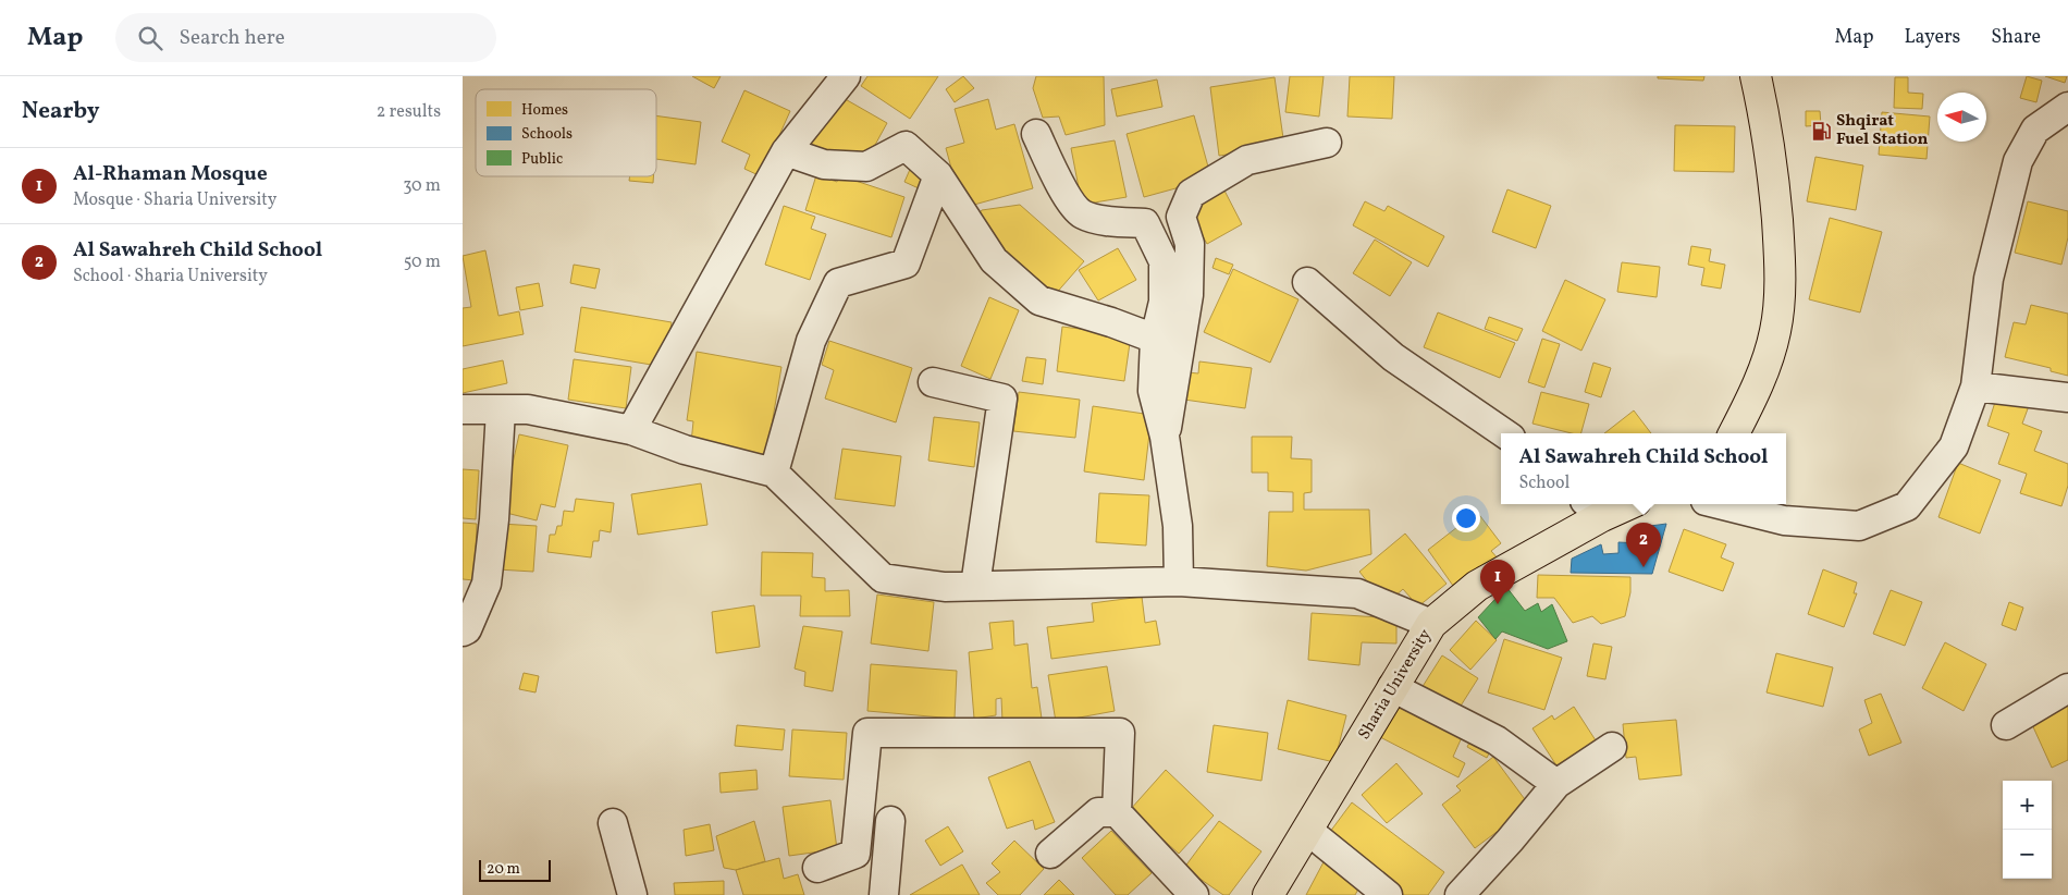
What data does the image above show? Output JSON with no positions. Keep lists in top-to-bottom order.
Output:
{
  "streets": {
    "main road": ["Sharia University"]
  },
  "places": {
    "fuel station": ["Shqirat Fuel Station"]
  },
  "legend": ["Homes", "Schools", "Public"],
  "scale_bar": "20 m",
  "north": "left",
  "page": {
    "header": "Map",
    "search": "Search here",
    "nav": ["Map", "Layers", "Share"],
    "heading": ["Nearby", "2 results"],
    "list": [
      {
        "mark": "1",
        "name": "Al-Rhaman Mosque",
        "note": "Mosque · Sharia University",
        "value": "30 m"
      },
      {
        "mark": "2",
        "name": "Al Sawahreh Child School",
        "note": "School · Sharia University",
        "value": "50 m"
      }
    ],
    "popup": ["Al Sawahreh Child School", "School"],
    "pins": ["2", "1"],
    "map_buttons": ["+", "−"],
    "scale": "20 m"
  }
}
